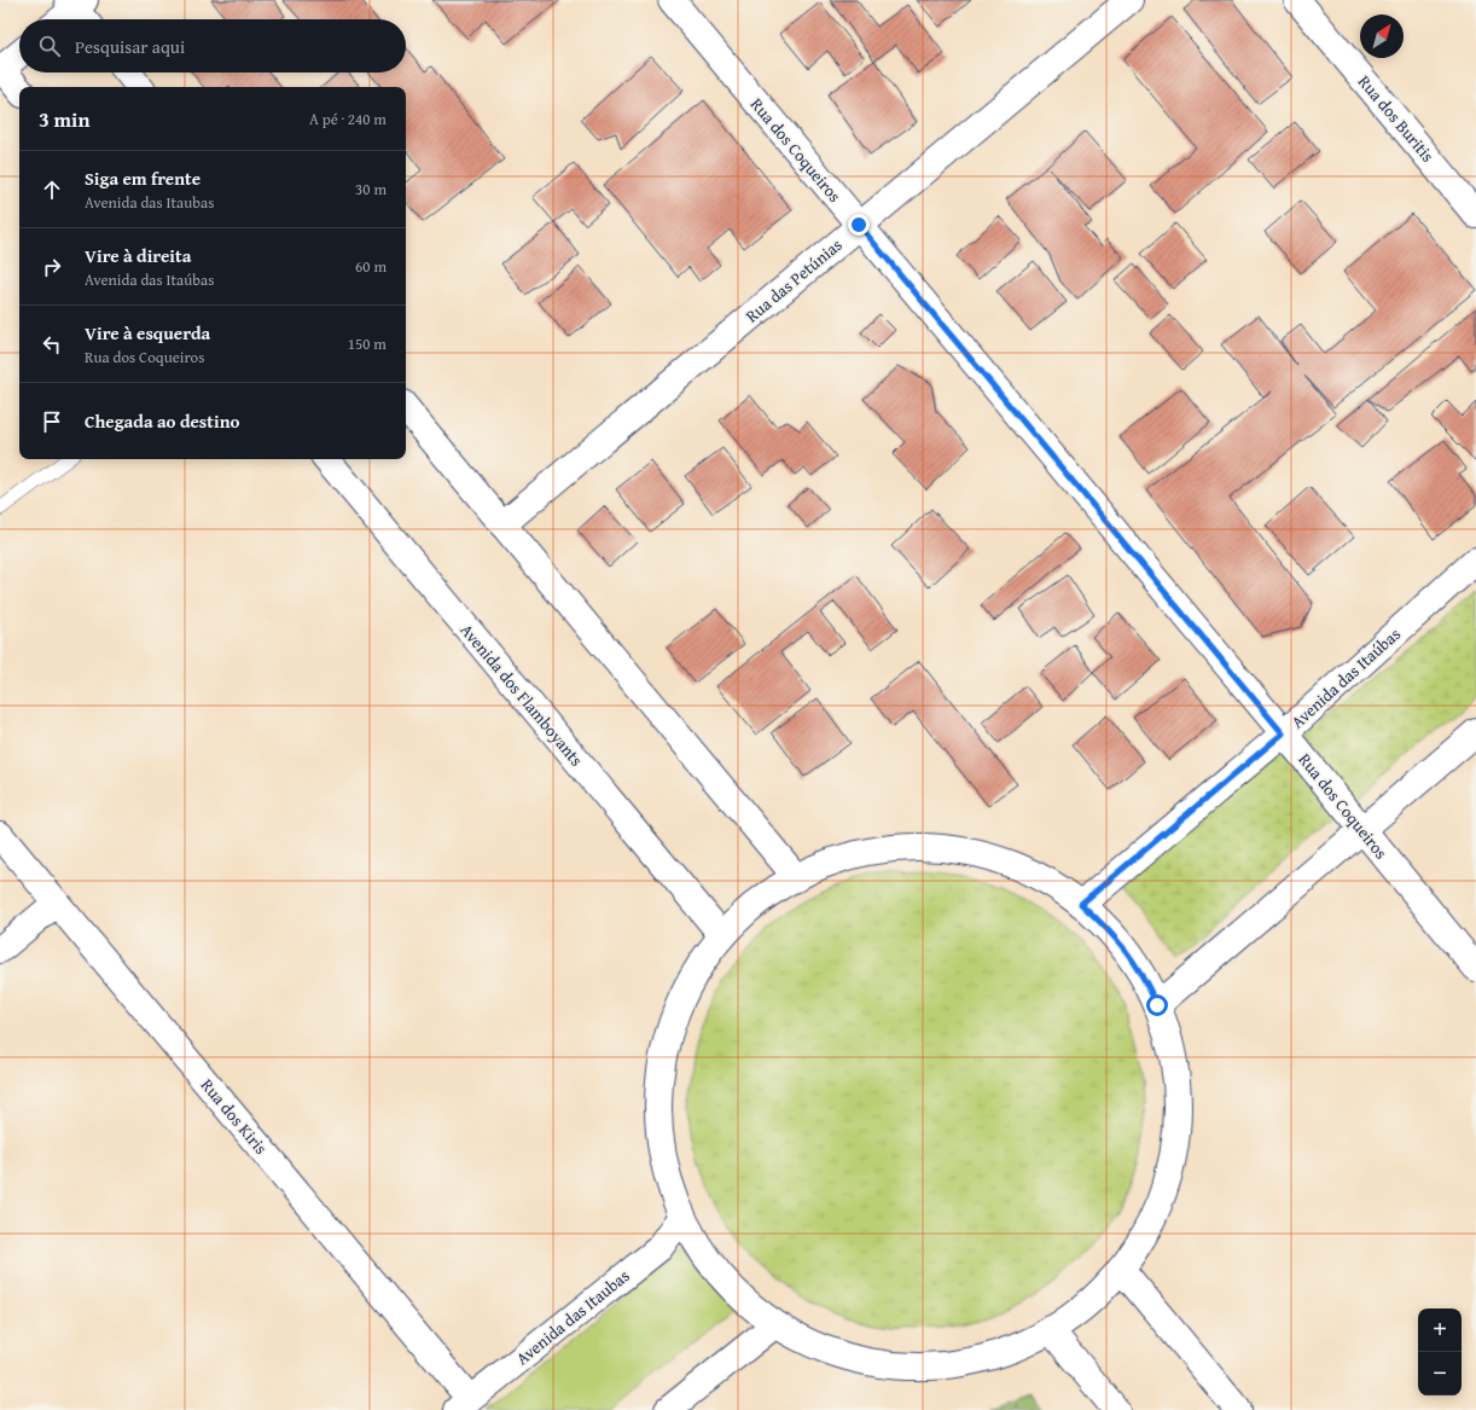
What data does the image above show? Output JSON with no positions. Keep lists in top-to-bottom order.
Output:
{
  "streets": {
    "street": [
      "Rua dos Buritis",
      "Rua dos Coqueiros",
      "Rua das Petúnias",
      "Avenida das Itaúbas",
      "Avenida dos Flamboyants",
      "Rua dos Kiris",
      "Avenida das Itaubas"
    ]
  },
  "crossings": [
    ["Rua dos Coqueiros", "Rua das Petúnias"],
    ["Rua dos Coqueiros", "Avenida das Itaúbas"],
    ["Rua dos Kiris", "Avenida das Itaubas"]
  ],
  "north": "top right",
  "page": {
    "search": "Pesquisar aqui",
    "heading": ["3 min", "A pé · 240 m"],
    "list": [
      ["Siga em frente", "Avenida das Itaubas", "30 m"],
      ["Vire à direita", "Avenida das Itaúbas", "60 m"],
      ["Vire à esquerda", "Rua dos Coqueiros", "150 m"],
      "Chegada ao destino"
    ],
    "map_buttons": ["+", "−"]
  }
}
